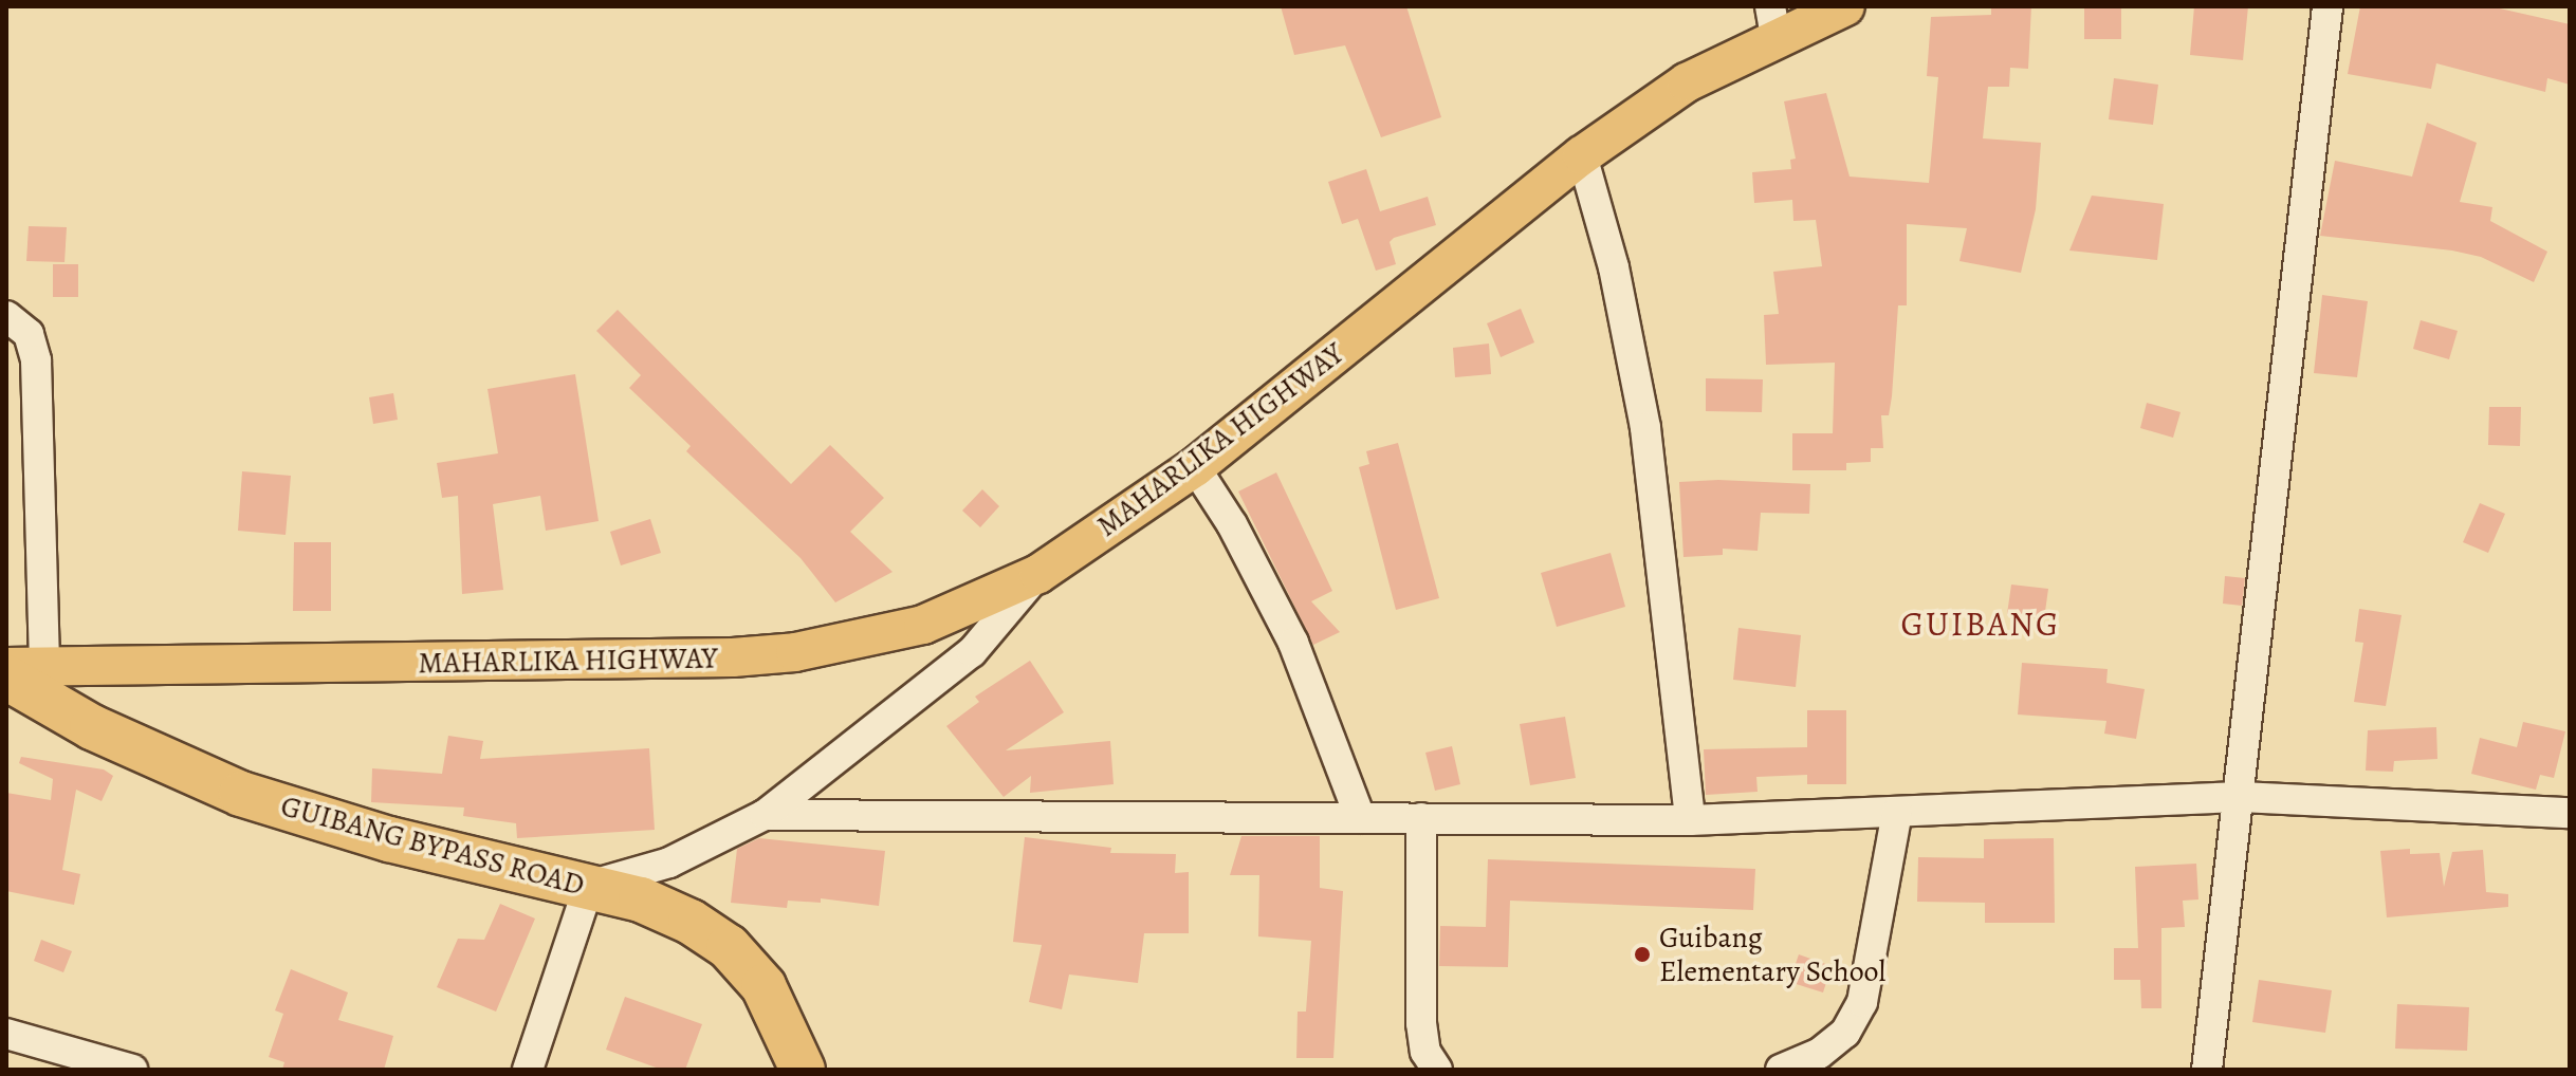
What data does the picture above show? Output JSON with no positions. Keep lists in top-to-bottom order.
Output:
{
  "streets": {
    "highway": ["GUIBANG BYPASS ROAD"],
    "main road": ["MAHARLIKA HIGHWAY"]
  },
  "crossings": [
    ["MAHARLIKA HIGHWAY", "GUIBANG BYPASS ROAD"]
  ],
  "districts": ["GUIBANG"],
  "places": ["Guibang Elementary School"]
}
